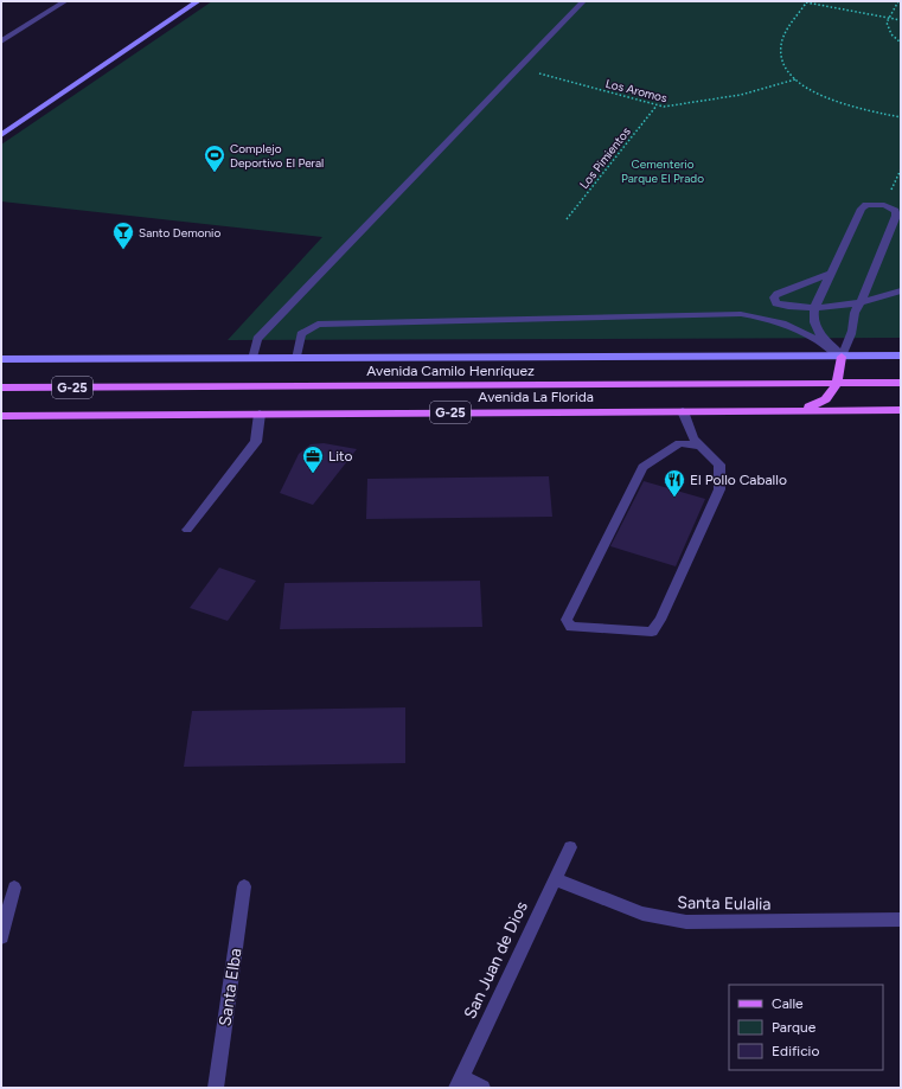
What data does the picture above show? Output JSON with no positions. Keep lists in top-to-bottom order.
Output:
{
  "streets": {
    "main road": ["Avenida Camilo Henríquez", "G-25", "Avenida La Florida"],
    "street": ["Santa Eulalia", "San Juan de Dios", "Santa Elba"],
    "path": ["Los Aromos", "Los Pimientos"]
  },
  "crossings": [
    ["Los Aromos", "Los Pimientos"],
    ["Santa Eulalia", "San Juan de Dios"]
  ],
  "parks": ["Cementerio Parque El Prado"],
  "places": {
    "sports": ["Complejo Deportivo El Peral"],
    "bar": ["Santo Demonio"],
    "office": ["Lito"],
    "restaurant": ["El Pollo Caballo"]
  },
  "legend": ["Calle", "Parque", "Edificio"]
}
